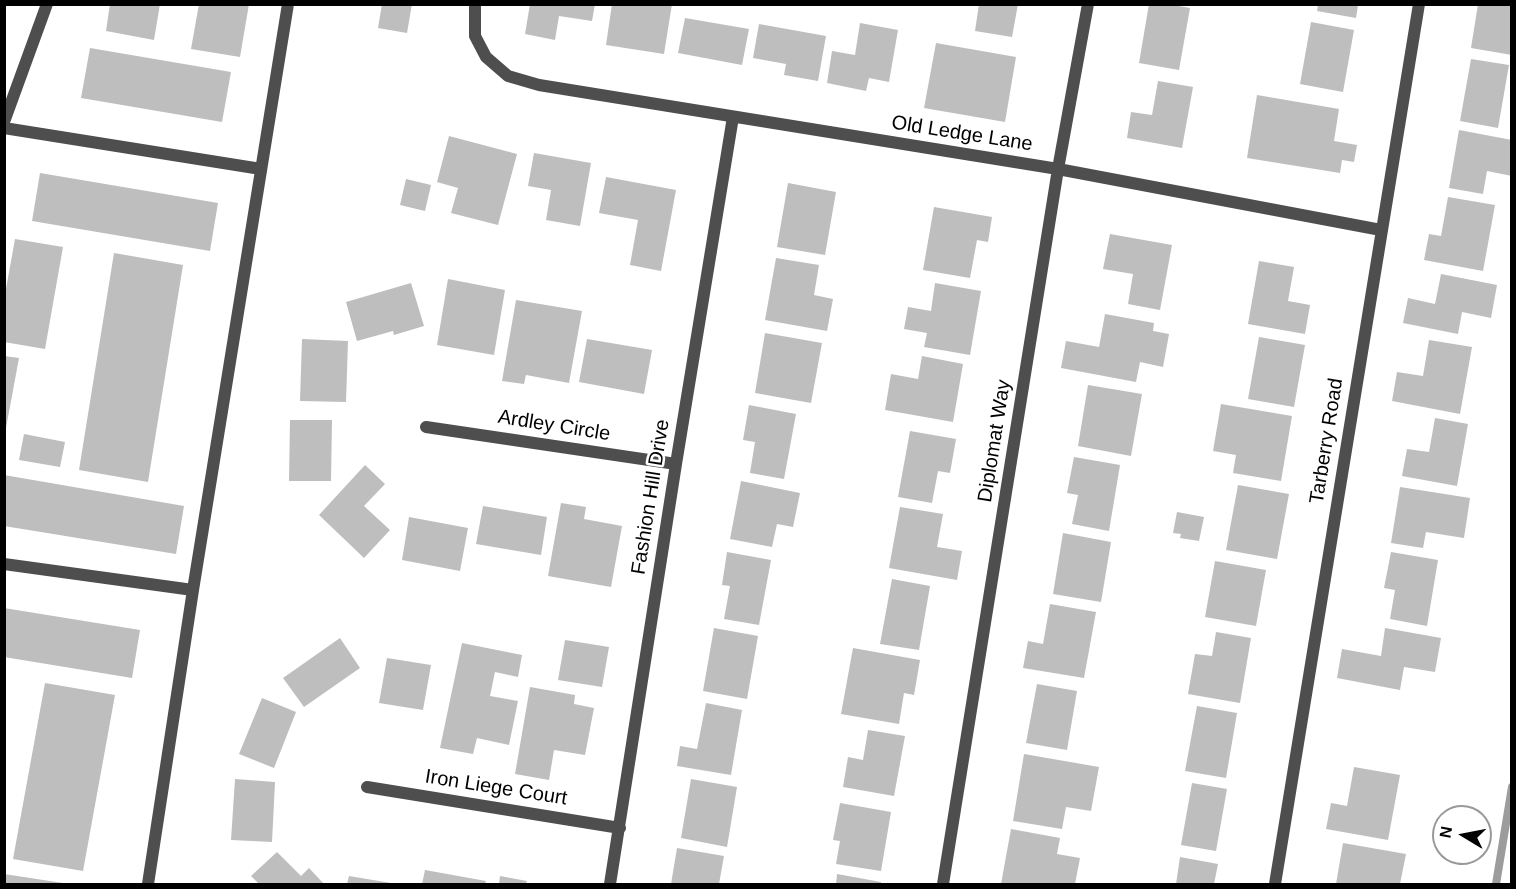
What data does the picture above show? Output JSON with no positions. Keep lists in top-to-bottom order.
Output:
{
  "streets": {
    "street": [
      "Old Ledge Lane",
      "Ardley Circle",
      "Diplomat Way",
      "Tarberry Road",
      "Fashion Hill Drive",
      "Iron Liege Court"
    ]
  },
  "crossings": [
    ["Old Ledge Lane", "Diplomat Way"],
    ["Old Ledge Lane", "Tarberry Road"],
    ["Old Ledge Lane", "Fashion Hill Drive"],
    ["Ardley Circle", "Fashion Hill Drive"],
    ["Fashion Hill Drive", "Iron Liege Court"]
  ],
  "north": "left"
}
